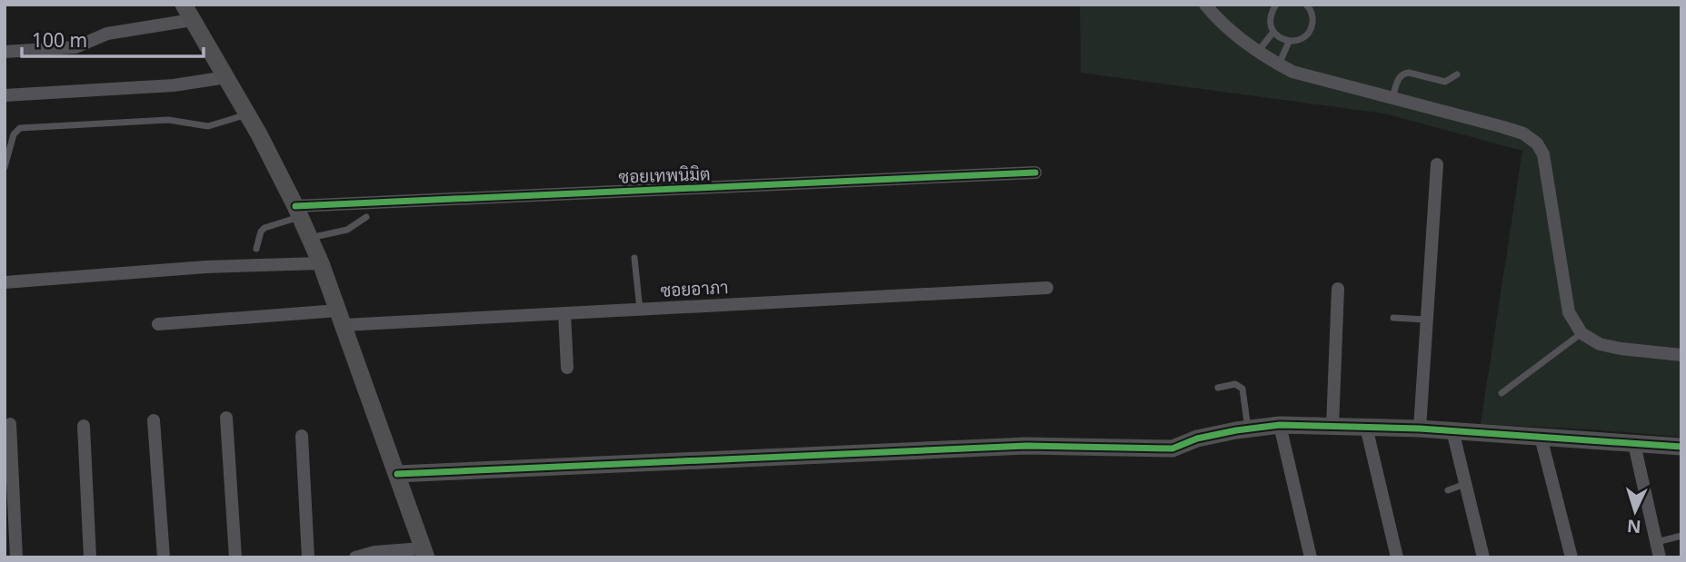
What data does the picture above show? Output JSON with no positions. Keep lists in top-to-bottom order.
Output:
{
  "streets": {
    "street": ["ซอยเทพนิมิต", "ซอยอาภา"]
  },
  "scale_bar": "100 m",
  "north": "bottom"
}
